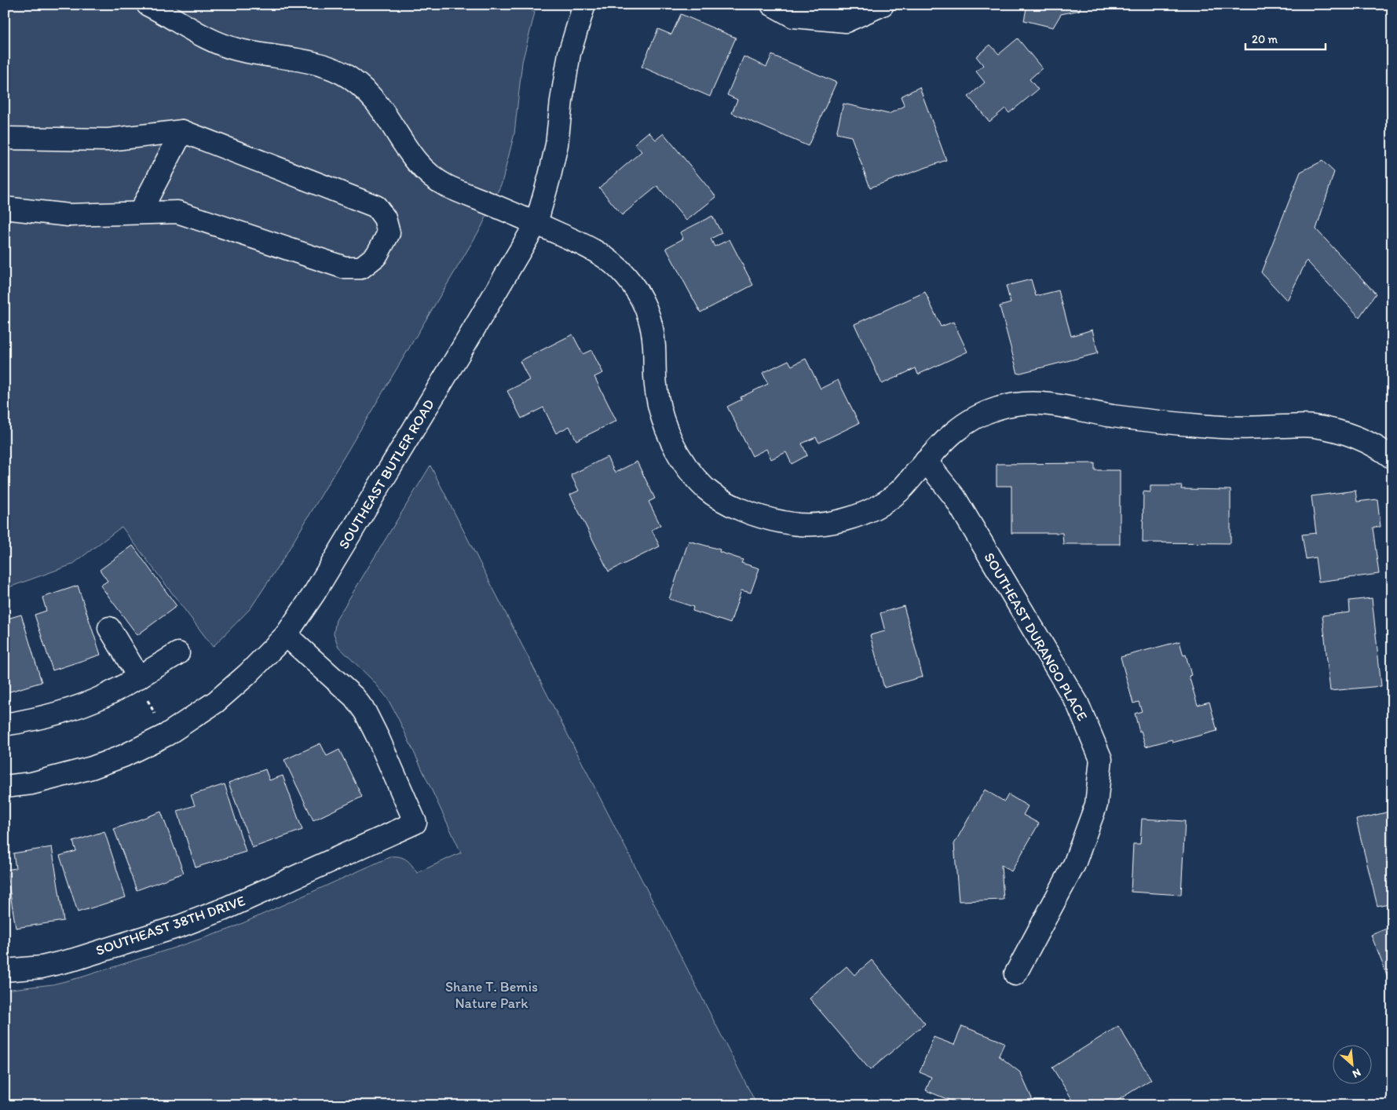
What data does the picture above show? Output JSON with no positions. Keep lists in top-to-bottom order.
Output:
{
  "streets": {
    "street": ["SOUTHEAST BUTLER ROAD", "SOUTHEAST DURANGO PLACE", "SOUTHEAST 38TH DRIVE"]
  },
  "crossings": [
    ["SOUTHEAST BUTLER ROAD", "SOUTHEAST 38TH DRIVE"]
  ],
  "parks": ["Shane T. Bemis Nature Park"],
  "scale_bar": "20 m",
  "north": "bottom right"
}
